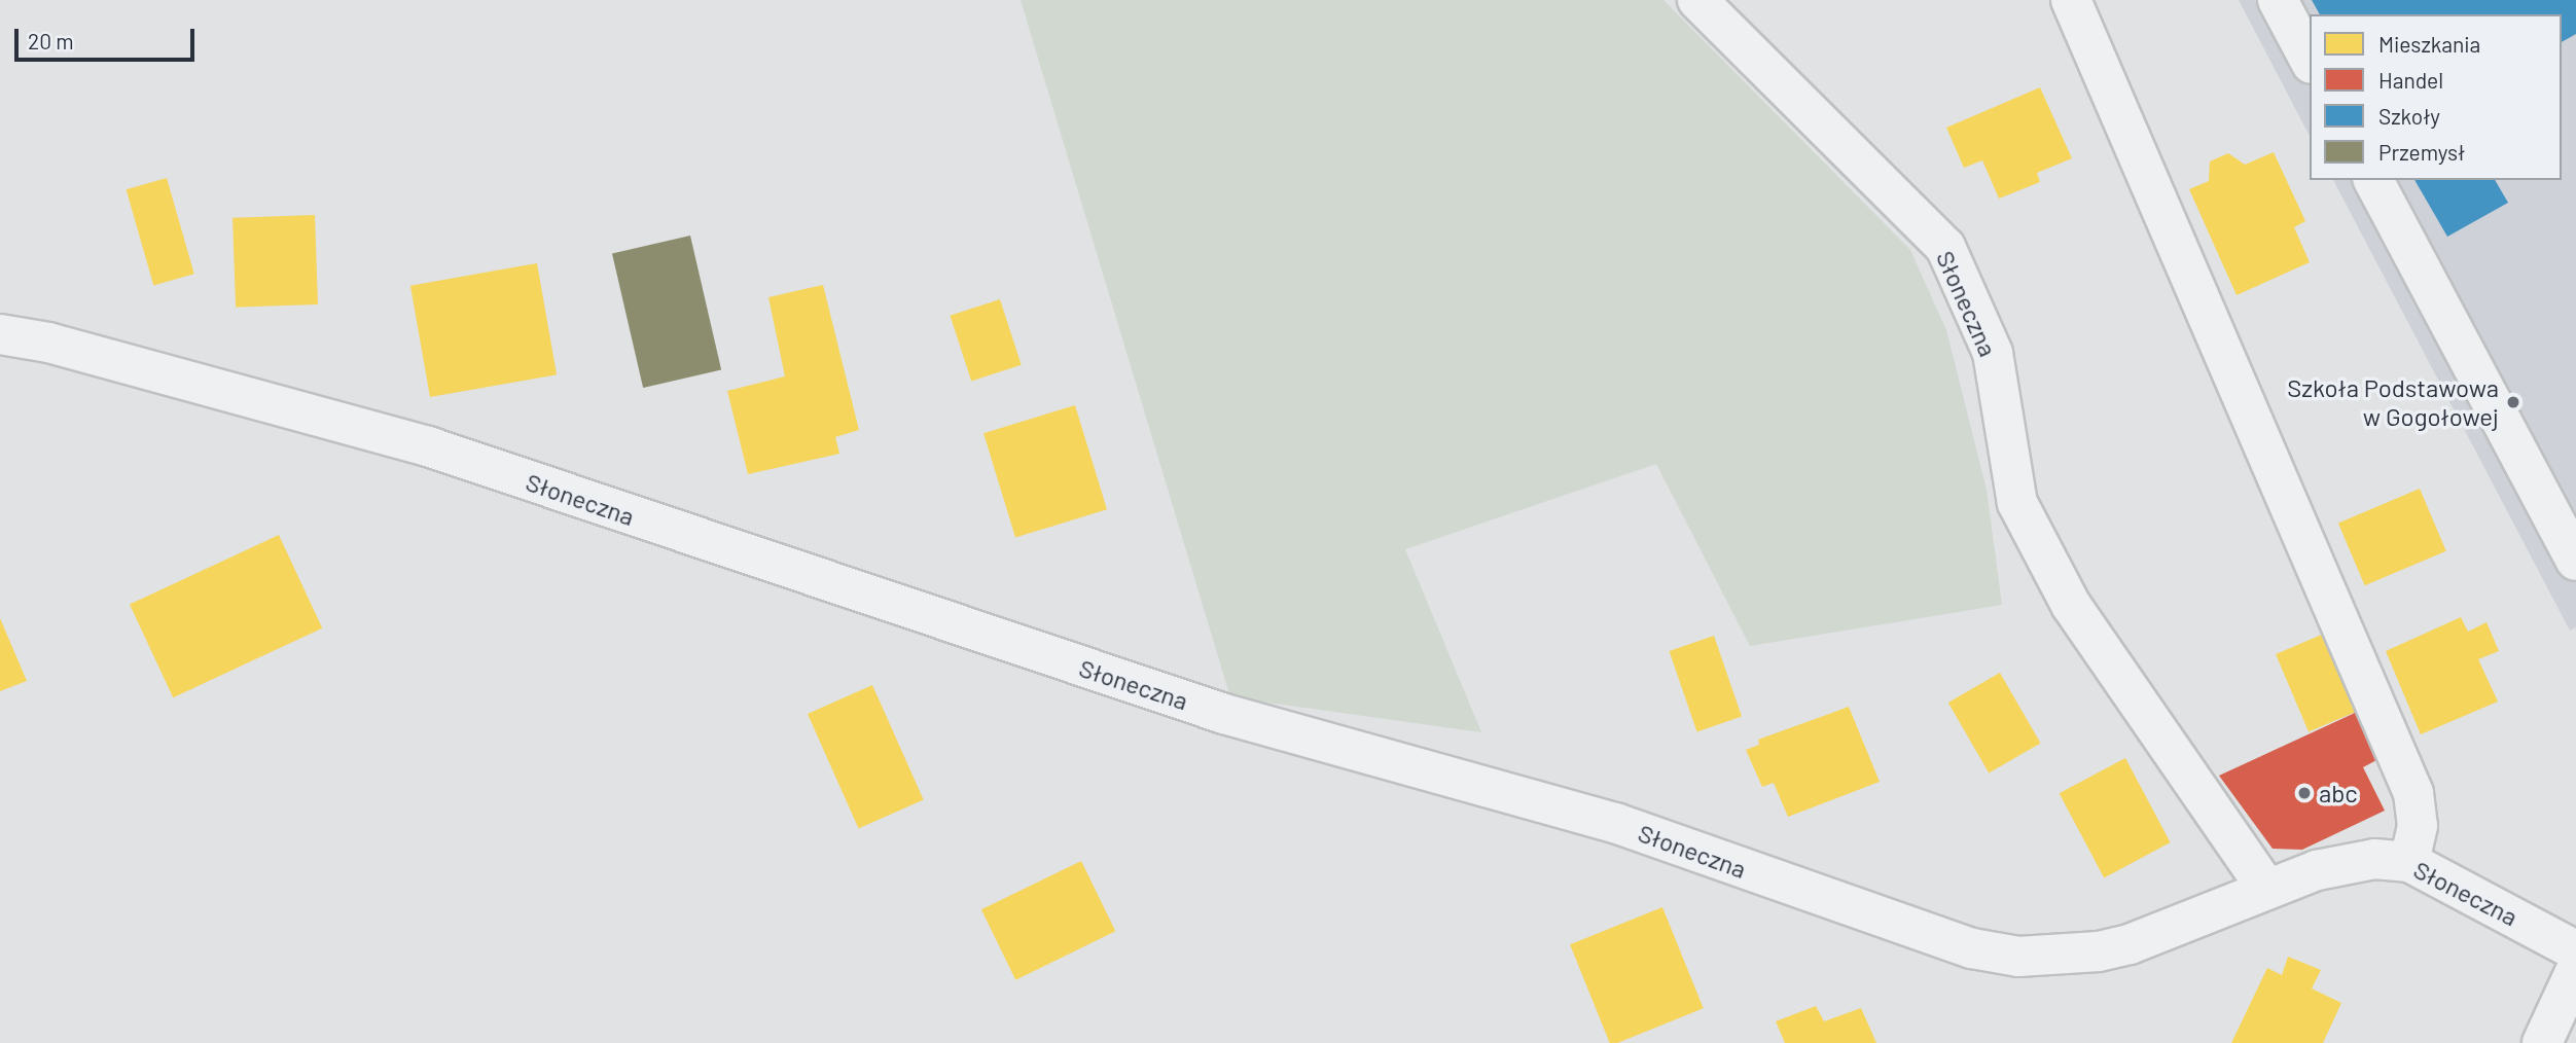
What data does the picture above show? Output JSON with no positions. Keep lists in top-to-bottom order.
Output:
{
  "streets": {
    "street": ["Słoneczna"]
  },
  "places": ["Szkoła Podstawowa w Gogołowej", "abc"],
  "legend": [
    "Mieszkania",
    "Handel",
    "Szkoły",
    "Przemysł"
  ],
  "scale_bar": "20 m"
}
